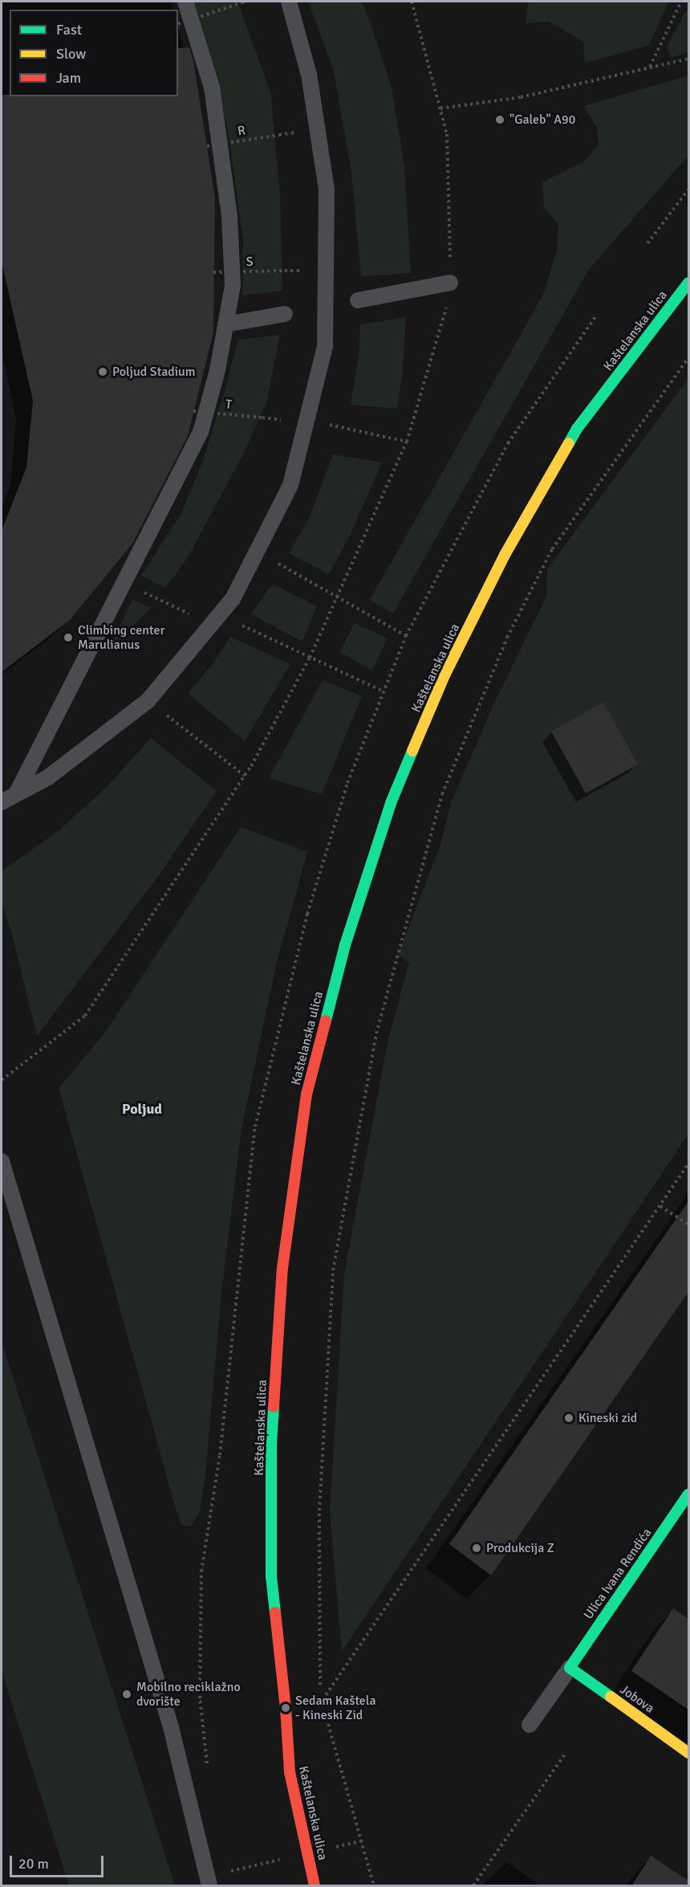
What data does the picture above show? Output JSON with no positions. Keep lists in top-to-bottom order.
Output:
{
  "streets": {
    "main road": ["Kaštelanska ulica", "Ulica Ivana Rendića", "Jobova"],
    "path": ["R", "S", "T"]
  },
  "crossings": [
    ["Ulica Ivana Rendića", "Jobova"]
  ],
  "districts": ["Poljud"],
  "places": [
    "\"Galeb\" A90",
    "Poljud Stadium",
    "Climbing center Marulianus",
    "Kineski zid",
    "Produkcija Z",
    "Mobilno reciklažno dvorište",
    "Sedam Kaštela - Kineski Zid"
  ],
  "legend": ["Fast", "Slow", "Jam"],
  "scale_bar": "20 m"
}
